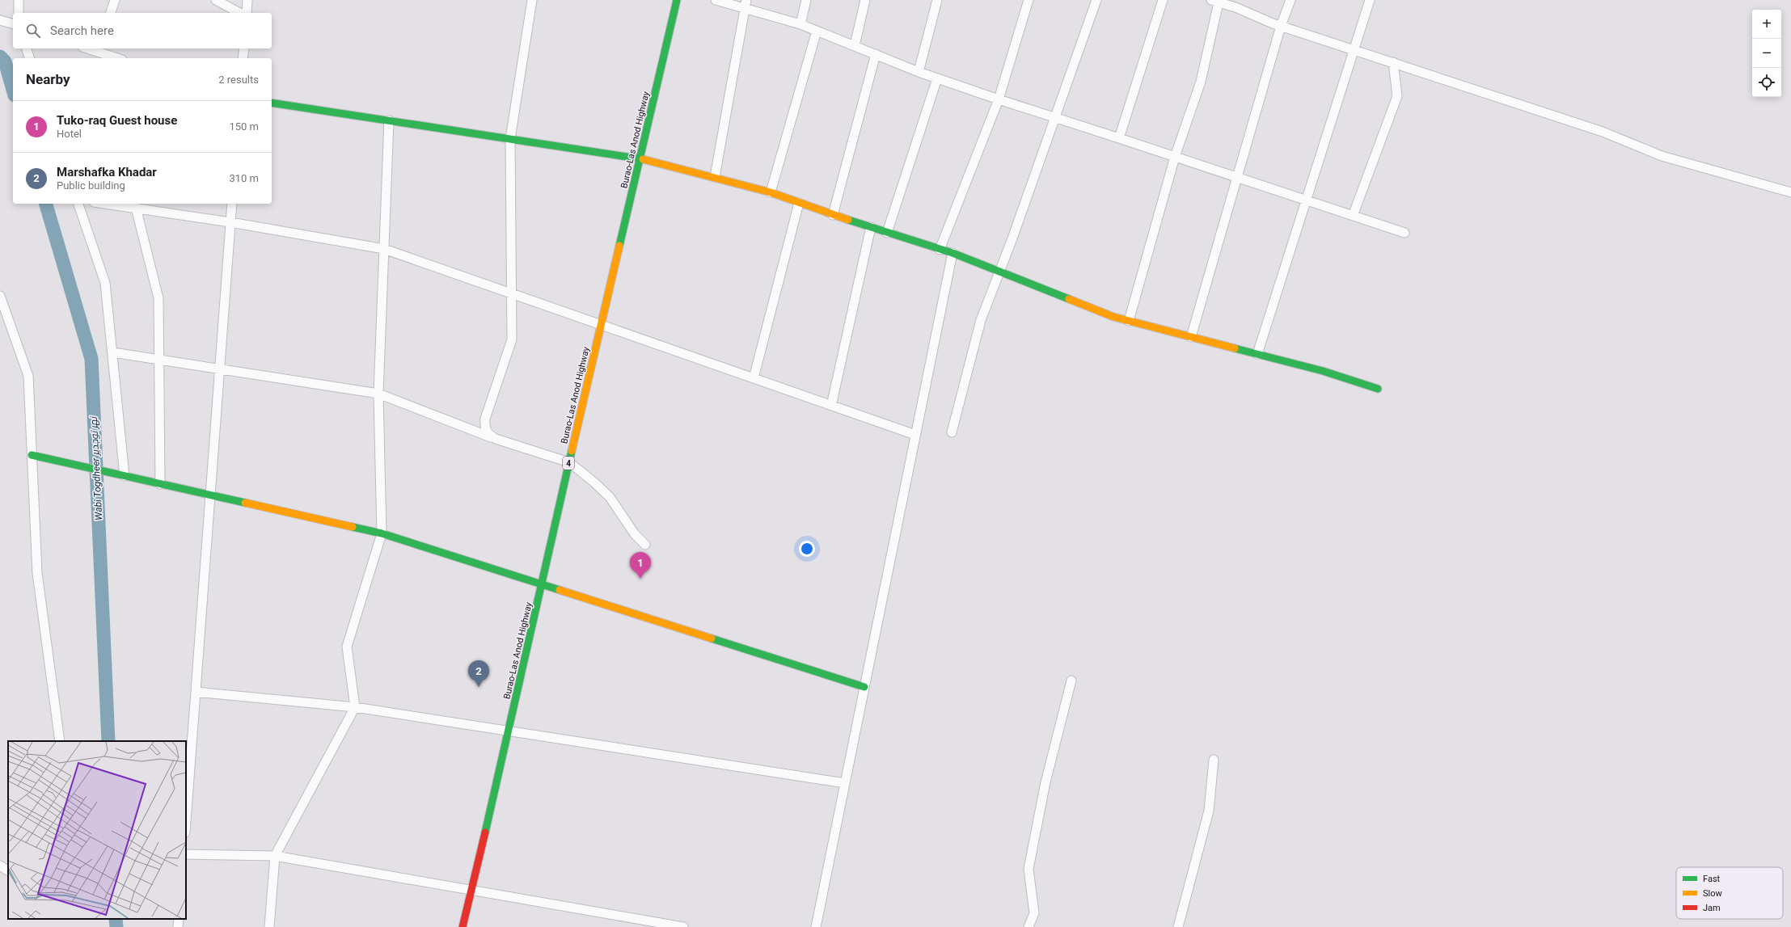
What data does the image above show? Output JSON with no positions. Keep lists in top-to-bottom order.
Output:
{
  "streets": {
    "main road": ["Burao-Las Anod Highway", "4"]
  },
  "water": ["Wabi Togdheer نهر توجدير"],
  "legend": ["Fast", "Slow", "Jam"],
  "page": {
    "map_buttons": ["+", "−"],
    "search": "Search here",
    "heading": ["Nearby", "2 results"],
    "list": [
      {
        "mark": "1",
        "name": "Tuko-raq Guest house",
        "note": "Hotel",
        "value": "150 m"
      },
      {
        "mark": "2",
        "name": "Marshafka Khadar",
        "note": "Public building",
        "value": "310 m"
      }
    ],
    "pins": ["1", "2"]
  }
}
